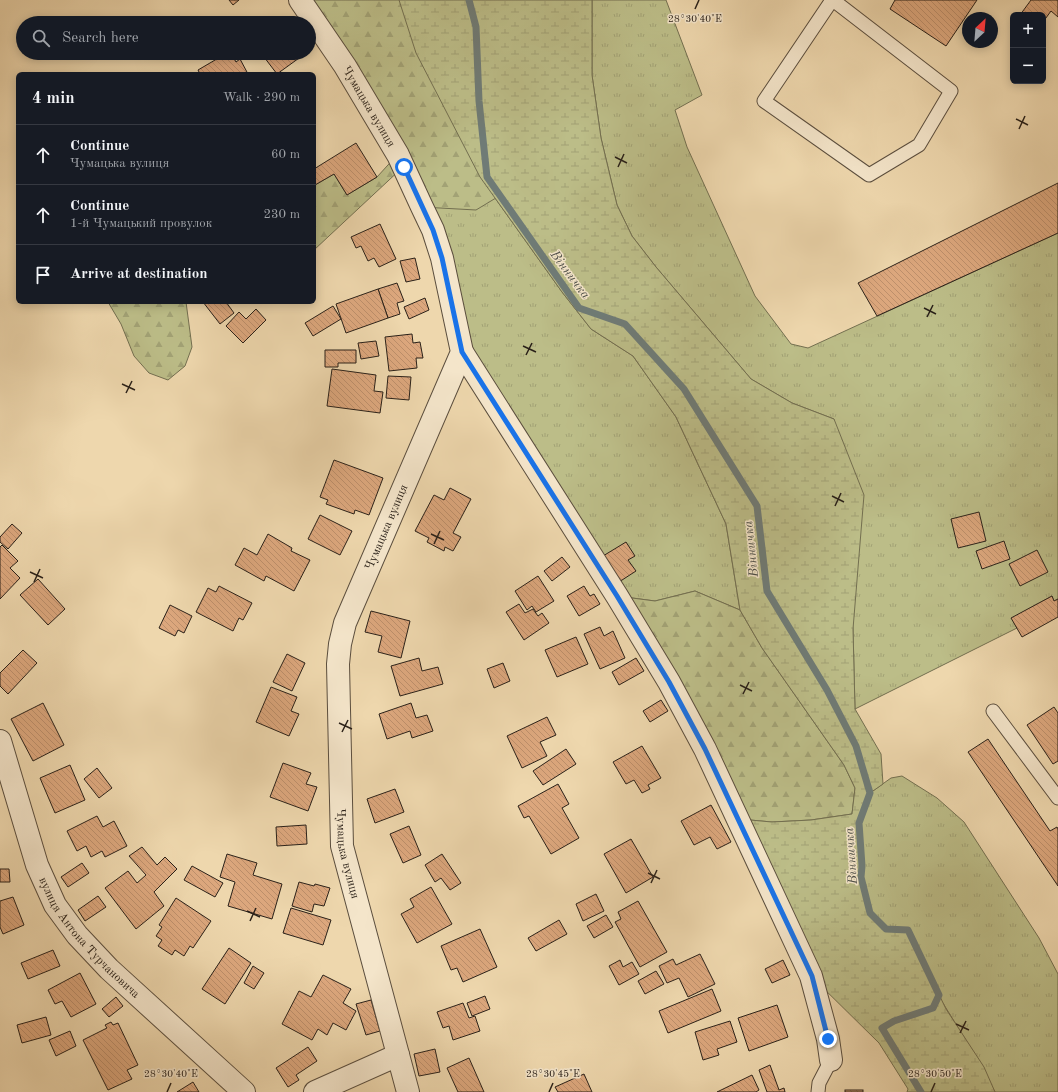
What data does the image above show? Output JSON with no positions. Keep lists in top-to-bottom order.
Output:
{
  "streets": {
    "street": ["Чумацька вулиця", "вулиця Антона Турчановича"]
  },
  "water": ["Вінничка"],
  "north": "top right",
  "page": {
    "map_buttons": ["+", "−"],
    "search": "Search here",
    "heading": ["4 min", "Walk · 290 m"],
    "list": [
      ["Continue", "Чумацька вулиця", "60 m"],
      ["Continue", "1-й Чумацький провулок", "230 m"],
      "Arrive at destination"
    ]
  },
  "coordinates": ["28°30'40\"E", "28°30'45\"E", "28°30'50\"E"]
}
